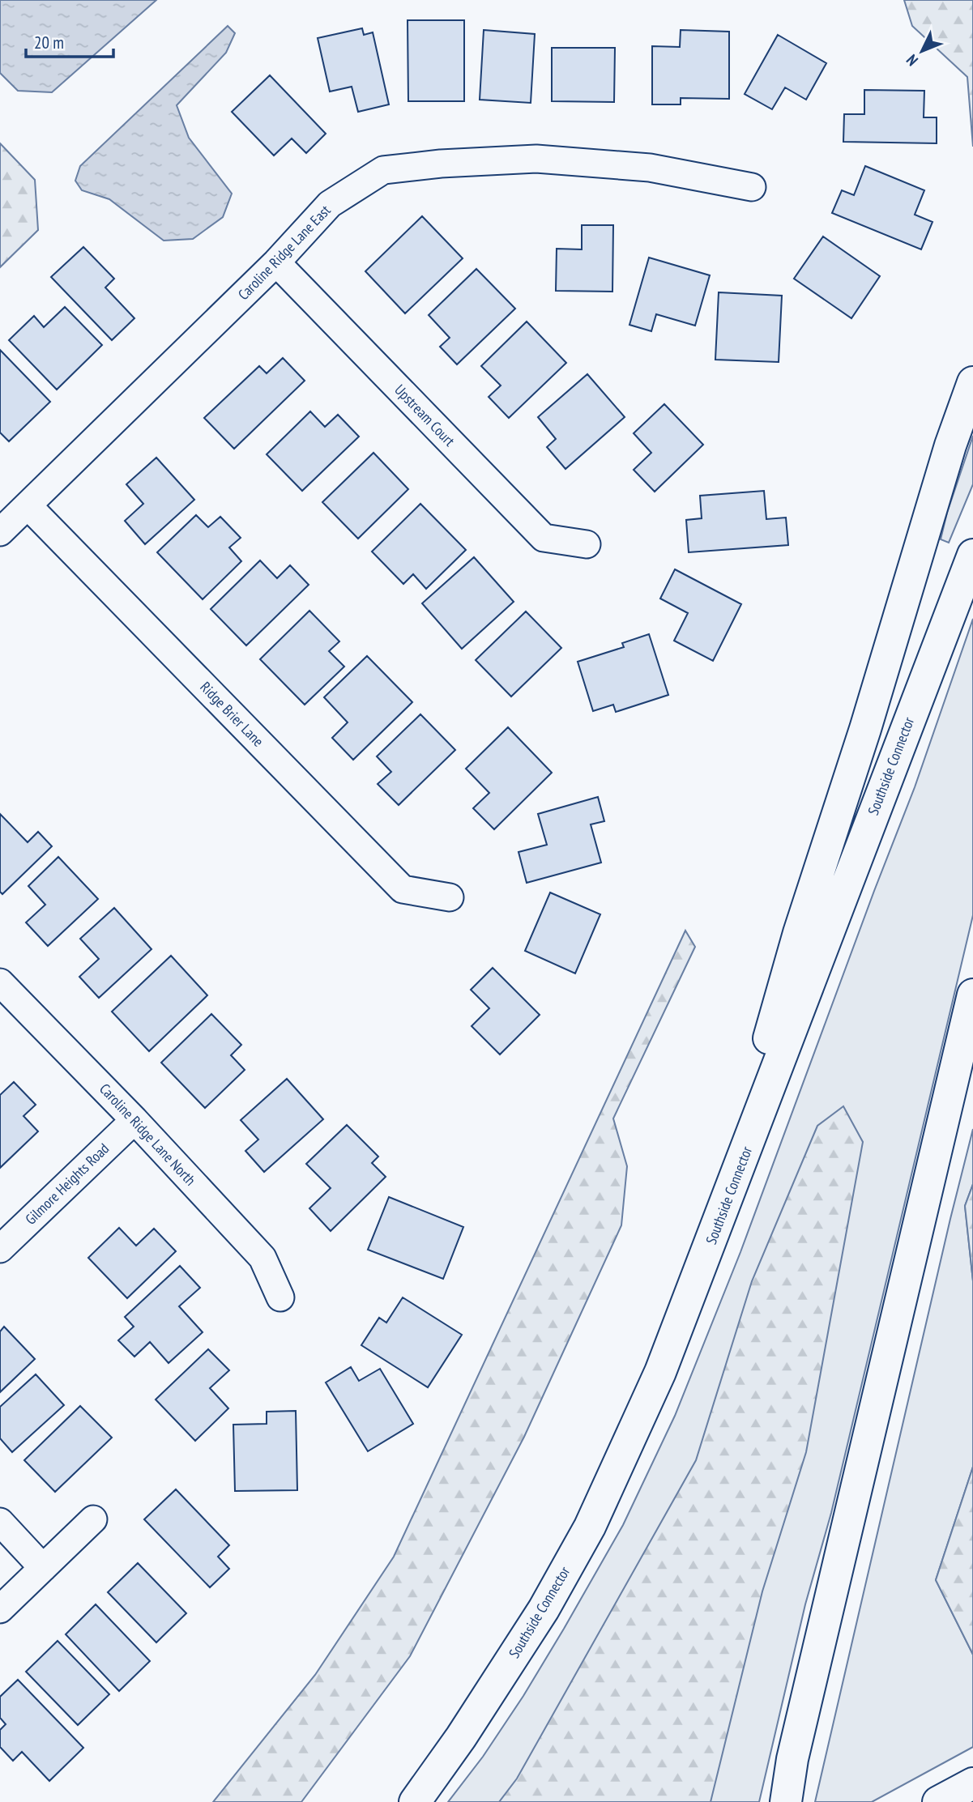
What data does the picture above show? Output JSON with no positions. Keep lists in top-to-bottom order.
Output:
{
  "streets": {
    "highway": ["Southside Connector"],
    "street": [
      "Caroline Ridge Lane East",
      "Upstream Court",
      "Ridge Brier Lane",
      "Caroline Ridge Lane North",
      "Gilmore Heights Road"
    ]
  },
  "crossings": [
    ["Caroline Ridge Lane East", "Upstream Court"],
    ["Caroline Ridge Lane East", "Ridge Brier Lane"],
    ["Caroline Ridge Lane North", "Gilmore Heights Road"]
  ],
  "scale_bar": "20 m",
  "north": "bottom left"
}
